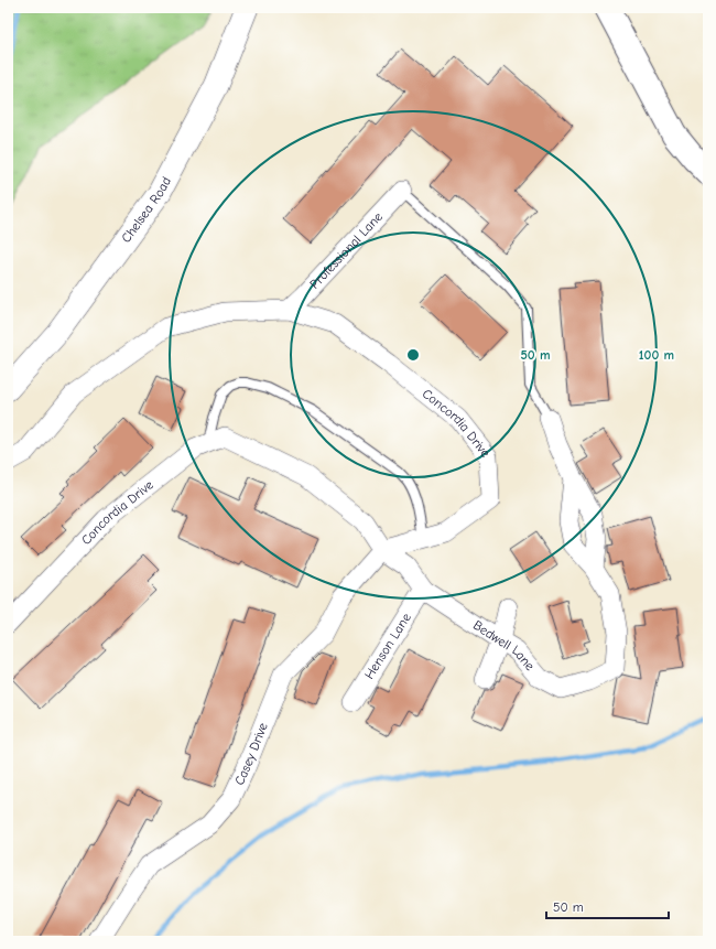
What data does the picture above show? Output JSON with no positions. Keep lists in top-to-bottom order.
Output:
{
  "streets": {
    "street": [
      "Chelsea Road",
      "Professional Lane",
      "Concordia Drive",
      "Henson Lane",
      "Bedwell Lane",
      "Casey Drive"
    ]
  },
  "crossings": [
    ["Professional Lane", "Concordia Drive"],
    ["Concordia Drive", "Bedwell Lane"],
    ["Concordia Drive", "Casey Drive"],
    ["Henson Lane", "Bedwell Lane"],
    ["Bedwell Lane", "Casey Drive"]
  ],
  "scale_bar": "50 m",
  "rings": ["50 m", "100 m"]
}
